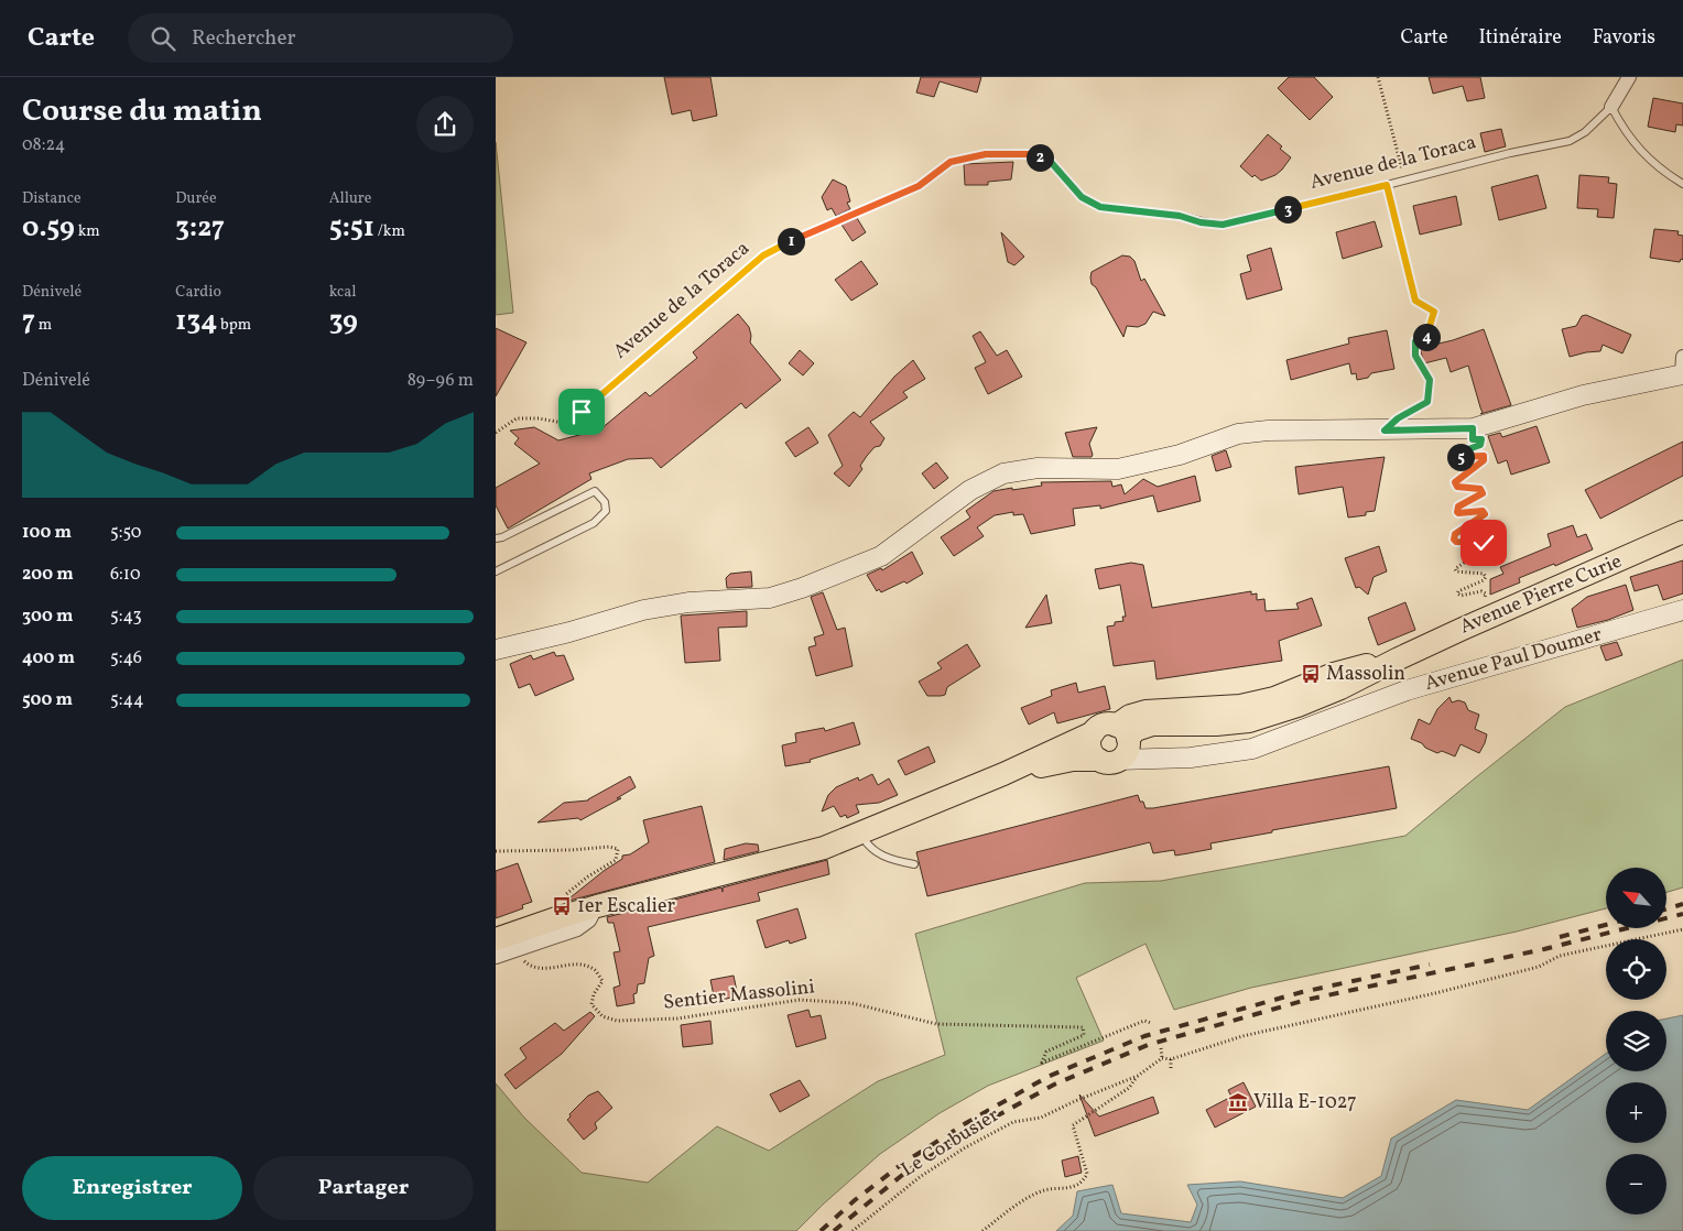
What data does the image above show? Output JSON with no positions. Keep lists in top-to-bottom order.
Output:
{
  "streets": {
    "main road": ["Avenue Pierre Curie", "Avenue Paul Doumer"],
    "street": ["Avenue de la Toraca"],
    "path": ["Sentier Massolini", "Le Corbusier"]
  },
  "crossings": [
    ["Avenue Pierre Curie", "Avenue Paul Doumer"]
  ],
  "places": {
    "bus stop": ["Massolin", "1er Escalier"],
    "museum": ["Villa E-1027"]
  },
  "north": "top left",
  "page": {
    "header": "Carte",
    "search": "Rechercher",
    "nav": ["Carte", "Itinéraire", "Favoris"],
    "heading": ["Course du matin", "08:24"],
    "pins": [
      "2",
      "3",
      "1",
      "4",
      "5"
    ],
    "stats": [
      ["Distance", "0.59 km"],
      ["Durée", "3:27"],
      ["Allure", "5:51 /km"],
      ["Dénivelé", "7 m"],
      ["Cardio", "134 bpm"],
      ["kcal", "39"]
    ],
    "chart": ["Dénivelé", "89–96 m"],
    "list": [
      {
        "name": "100 m",
        "note": "5:50"
      },
      {
        "name": "200 m",
        "note": "6:10"
      },
      {
        "name": "300 m",
        "note": "5:43"
      },
      {
        "name": "400 m",
        "note": "5:46"
      },
      {
        "name": "500 m",
        "note": "5:44"
      }
    ],
    "map_buttons": ["+", "−"],
    "buttons": ["Enregistrer", "Partager"]
  }
}
